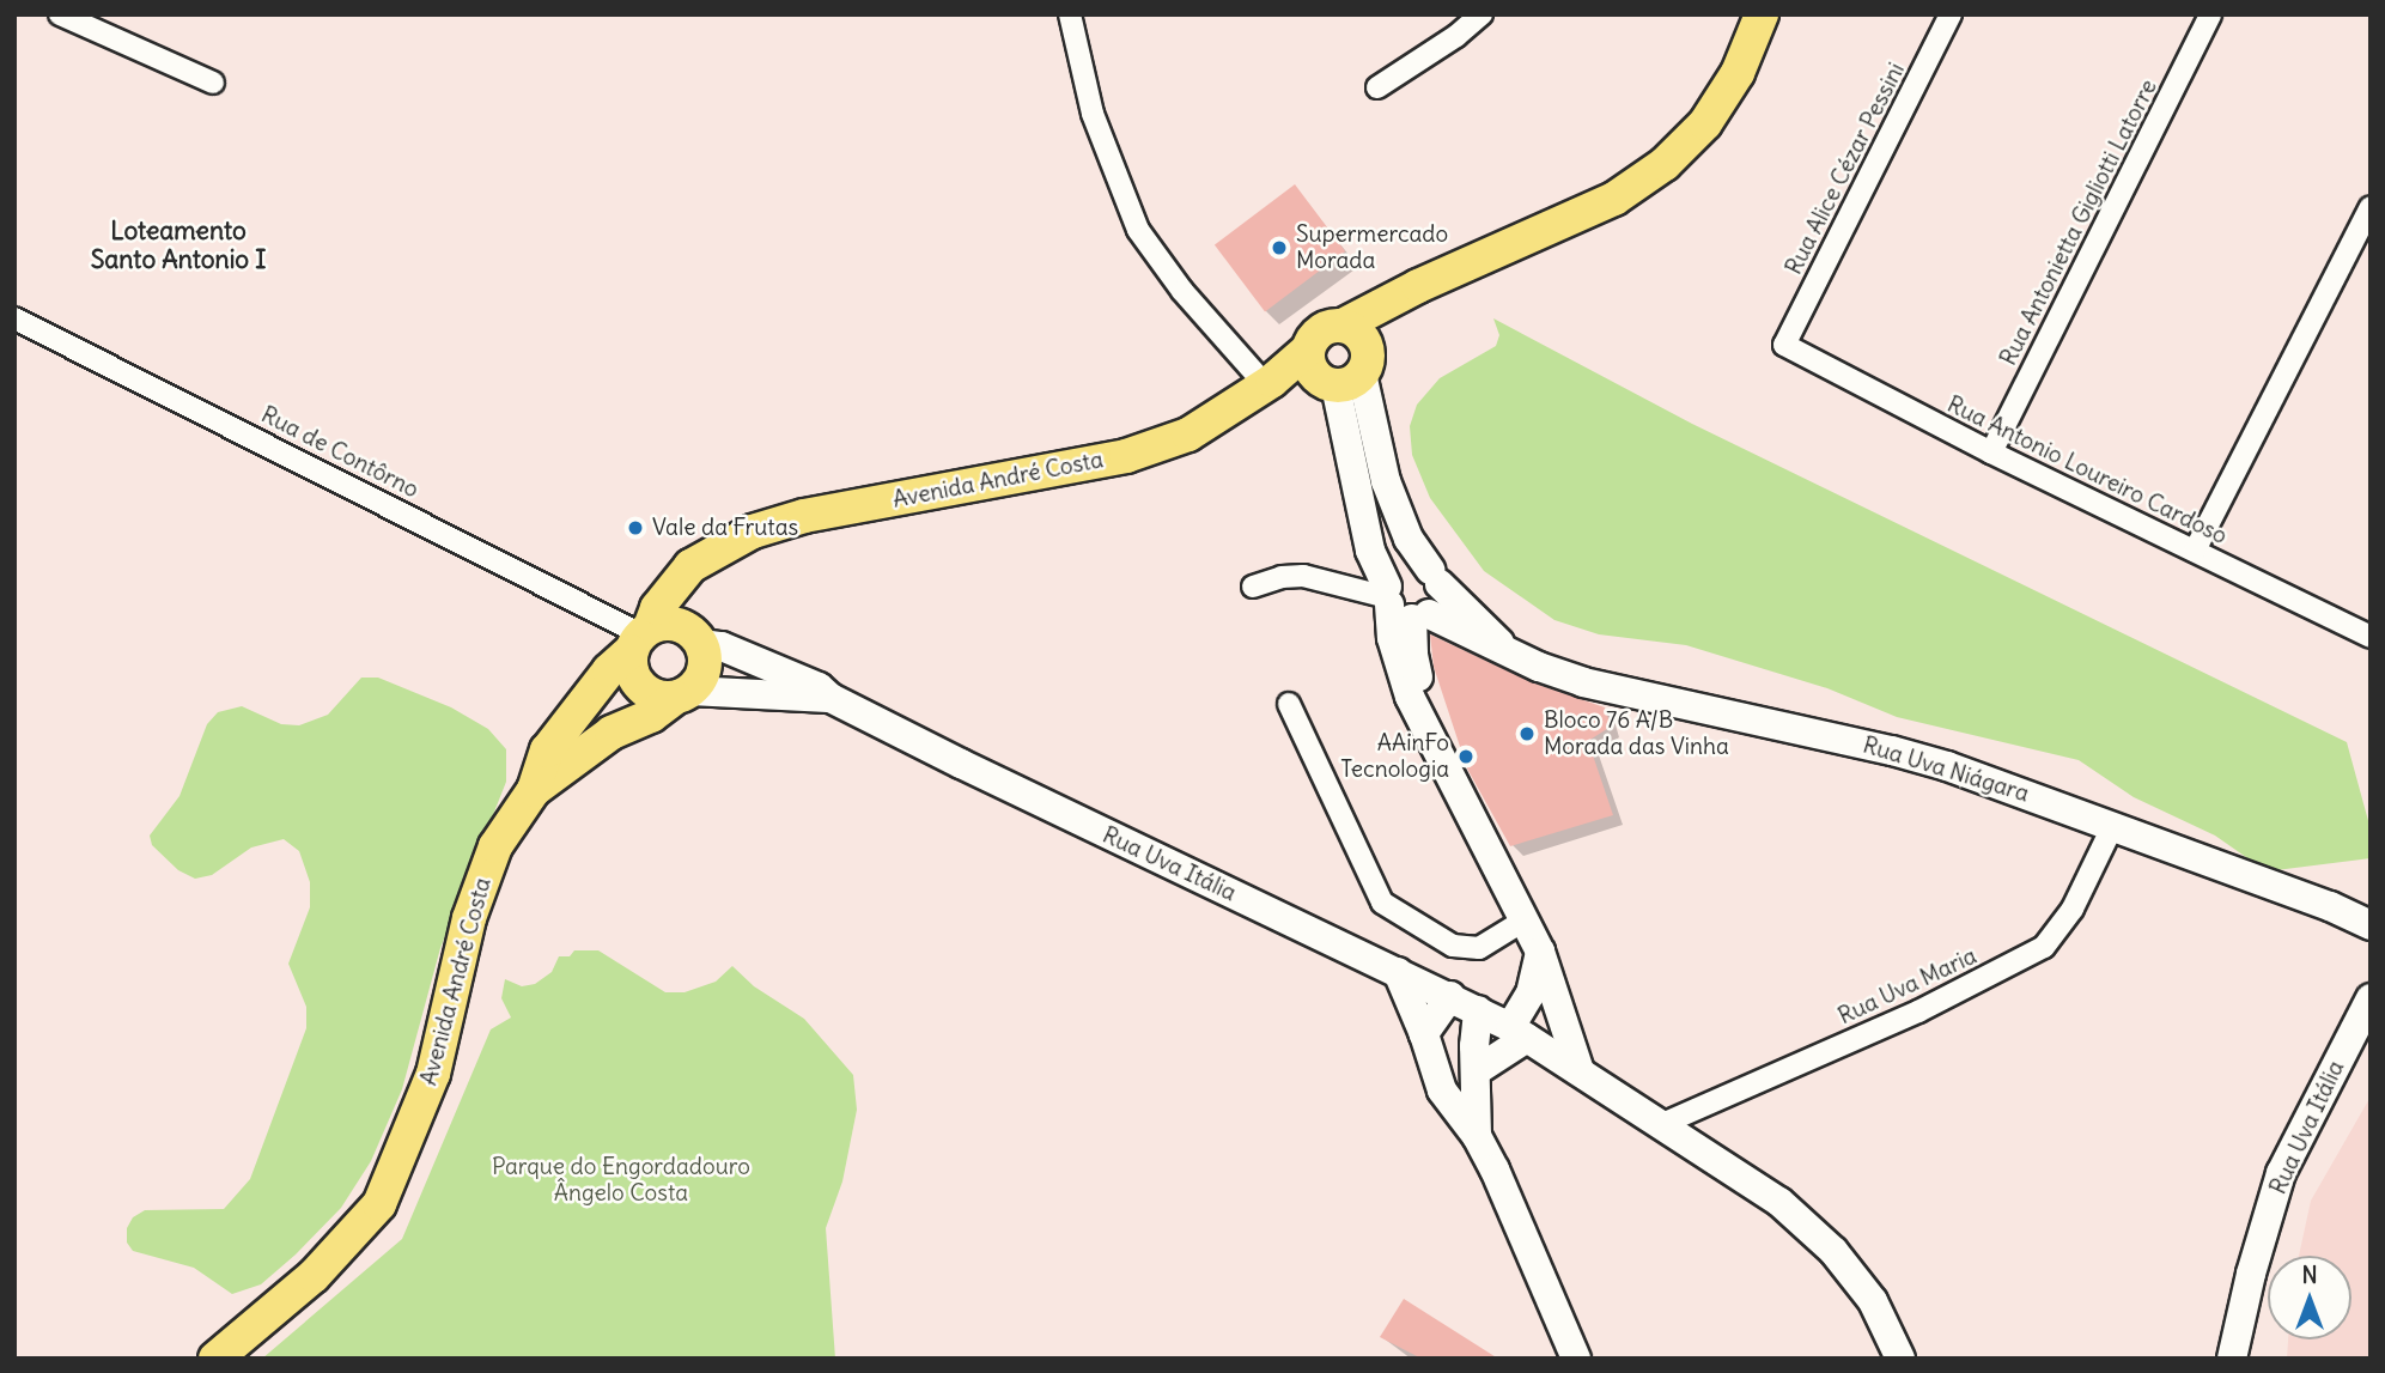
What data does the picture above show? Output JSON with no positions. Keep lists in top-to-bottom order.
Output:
{
  "streets": {
    "main road": ["Avenida André Costa"],
    "street": [
      "Rua Alice Cézar Pessini",
      "Rua Antonietta Gigliotti Latorre",
      "Rua de Contôrno",
      "Rua Antonio Loureiro Cardoso",
      "Rua Uva Niágara",
      "Rua Uva Itália",
      "Rua Uva Maria"
    ]
  },
  "crossings": [
    ["Rua Alice Cézar Pessini", "Rua Antonio Loureiro Cardoso"],
    ["Rua Antonietta Gigliotti Latorre", "Rua Antonio Loureiro Cardoso"],
    ["Rua de Contôrno", "Avenida André Costa"],
    ["Rua de Contôrno", "Rua Uva Itália"],
    ["Avenida André Costa", "Rua Uva Niágara"],
    ["Avenida André Costa", "Rua Uva Itália"],
    ["Rua Uva Niágara", "Rua Uva Maria"],
    ["Rua Uva Itália", "Rua Uva Maria"]
  ],
  "districts": ["Loteamento Santo Antonio I"],
  "parks": ["Parque do Engordadouro Ângelo Costa"],
  "places": [
    "Supermercado Morada",
    "Vale da Frutas",
    "Bloco 76 A/B Morada das Vinha",
    "AAinFo Tecnologia"
  ],
  "north": "top"
}
